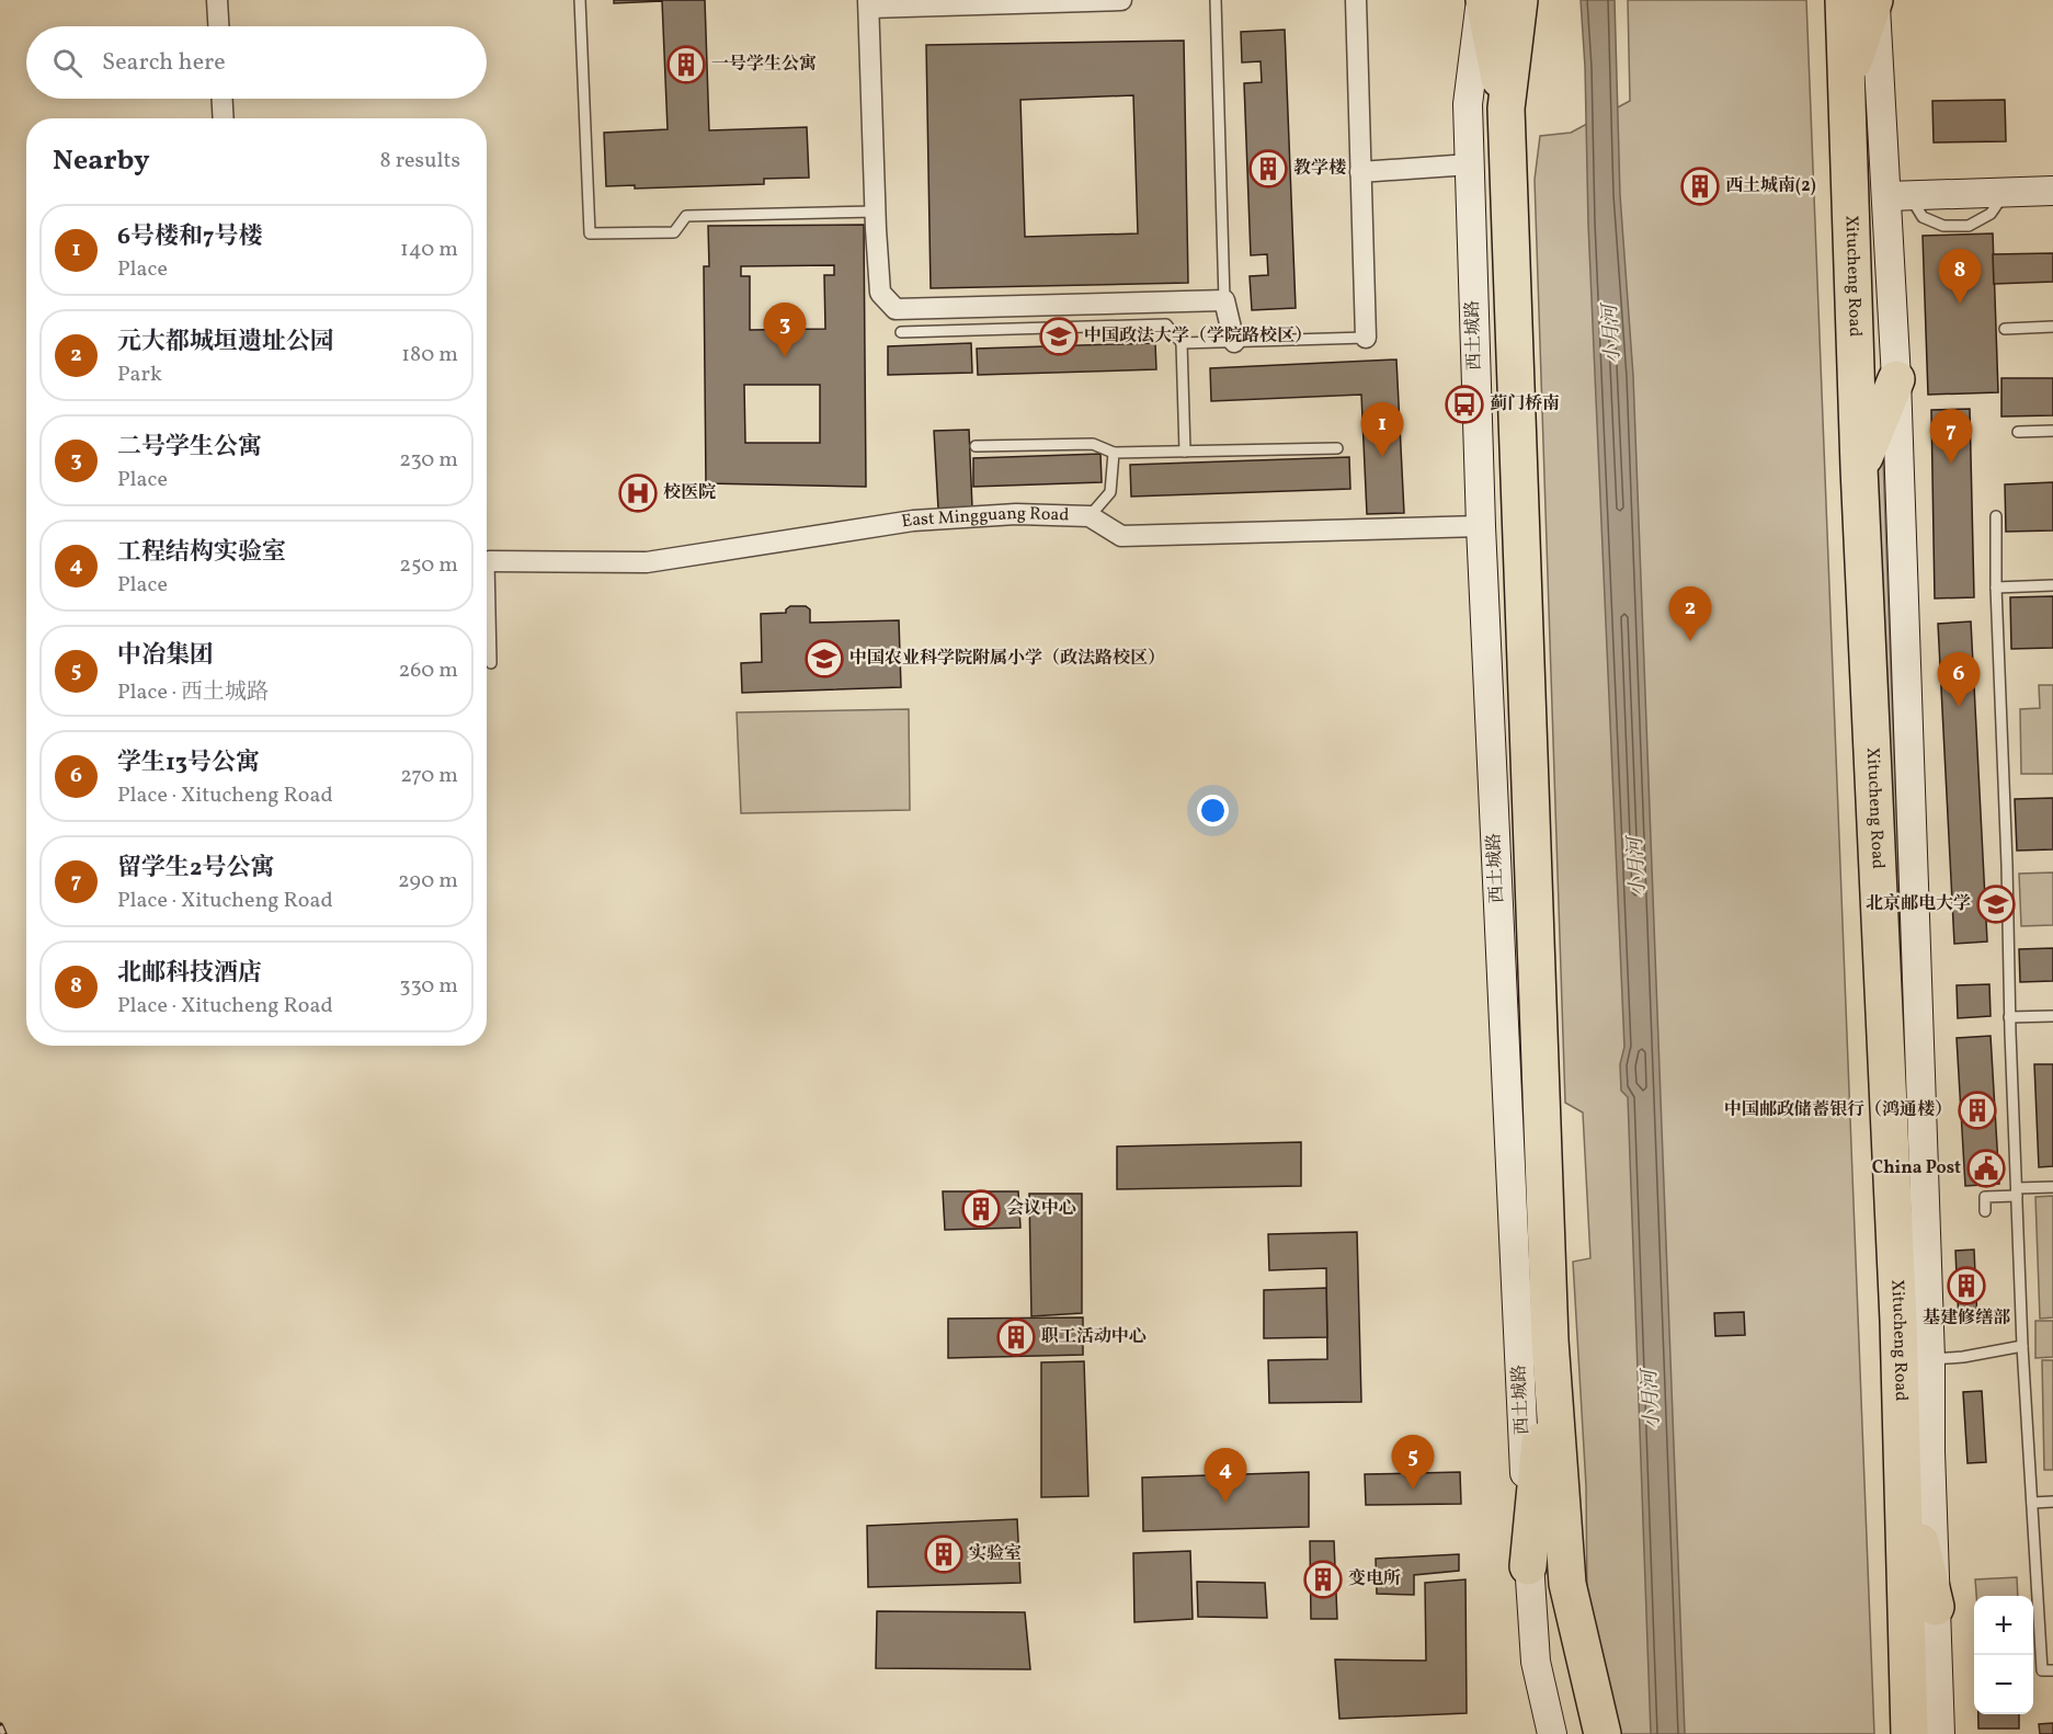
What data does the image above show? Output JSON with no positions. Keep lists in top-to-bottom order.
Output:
{
  "streets": {
    "highway": ["Xitucheng Road"],
    "street": ["西土城路", "East Mingguang Road"]
  },
  "crossings": [
    ["西土城路", "East Mingguang Road"]
  ],
  "water": ["小月河"],
  "places": {
    "building": [
      "一号学生公寓",
      "教学楼",
      "西土城南(2)",
      "中国邮政储蓄银行（鸿通楼）",
      "会议中心",
      "基建修缮部",
      "职工活动中心",
      "实验室",
      "变电所"
    ],
    "school or university": ["中国政法大学（学院路校区）", "中国农业科学院附属小学（政法路校区）", "北京邮电大学"],
    "bus stop": ["蓟门桥南"],
    "hospital": ["校医院"],
    "public building": ["China Post"]
  },
  "page": {
    "search": "Search here",
    "heading": ["Nearby", "8 results"],
    "list": [
      {
        "mark": "1",
        "name": "6号楼和7号楼",
        "note": "Place",
        "value": "140 m"
      },
      {
        "mark": "2",
        "name": "元大都城垣遗址公园",
        "note": "Park",
        "value": "180 m"
      },
      {
        "mark": "3",
        "name": "二号学生公寓",
        "note": "Place",
        "value": "230 m"
      },
      {
        "mark": "4",
        "name": "工程结构实验室",
        "note": "Place",
        "value": "250 m"
      },
      {
        "mark": "5",
        "name": "中冶集团",
        "note": "Place · 西土城路",
        "value": "260 m"
      },
      {
        "mark": "6",
        "name": "学生13号公寓",
        "note": "Place · Xitucheng Road",
        "value": "270 m"
      },
      {
        "mark": "7",
        "name": "留学生2号公寓",
        "note": "Place · Xitucheng Road",
        "value": "290 m"
      },
      {
        "mark": "8",
        "name": "北邮科技酒店",
        "note": "Place · Xitucheng Road",
        "value": "330 m"
      }
    ],
    "pins": [
      "8",
      "3",
      "1",
      "7",
      "2",
      "6",
      "5",
      "4"
    ],
    "map_buttons": ["+", "−"]
  }
}
